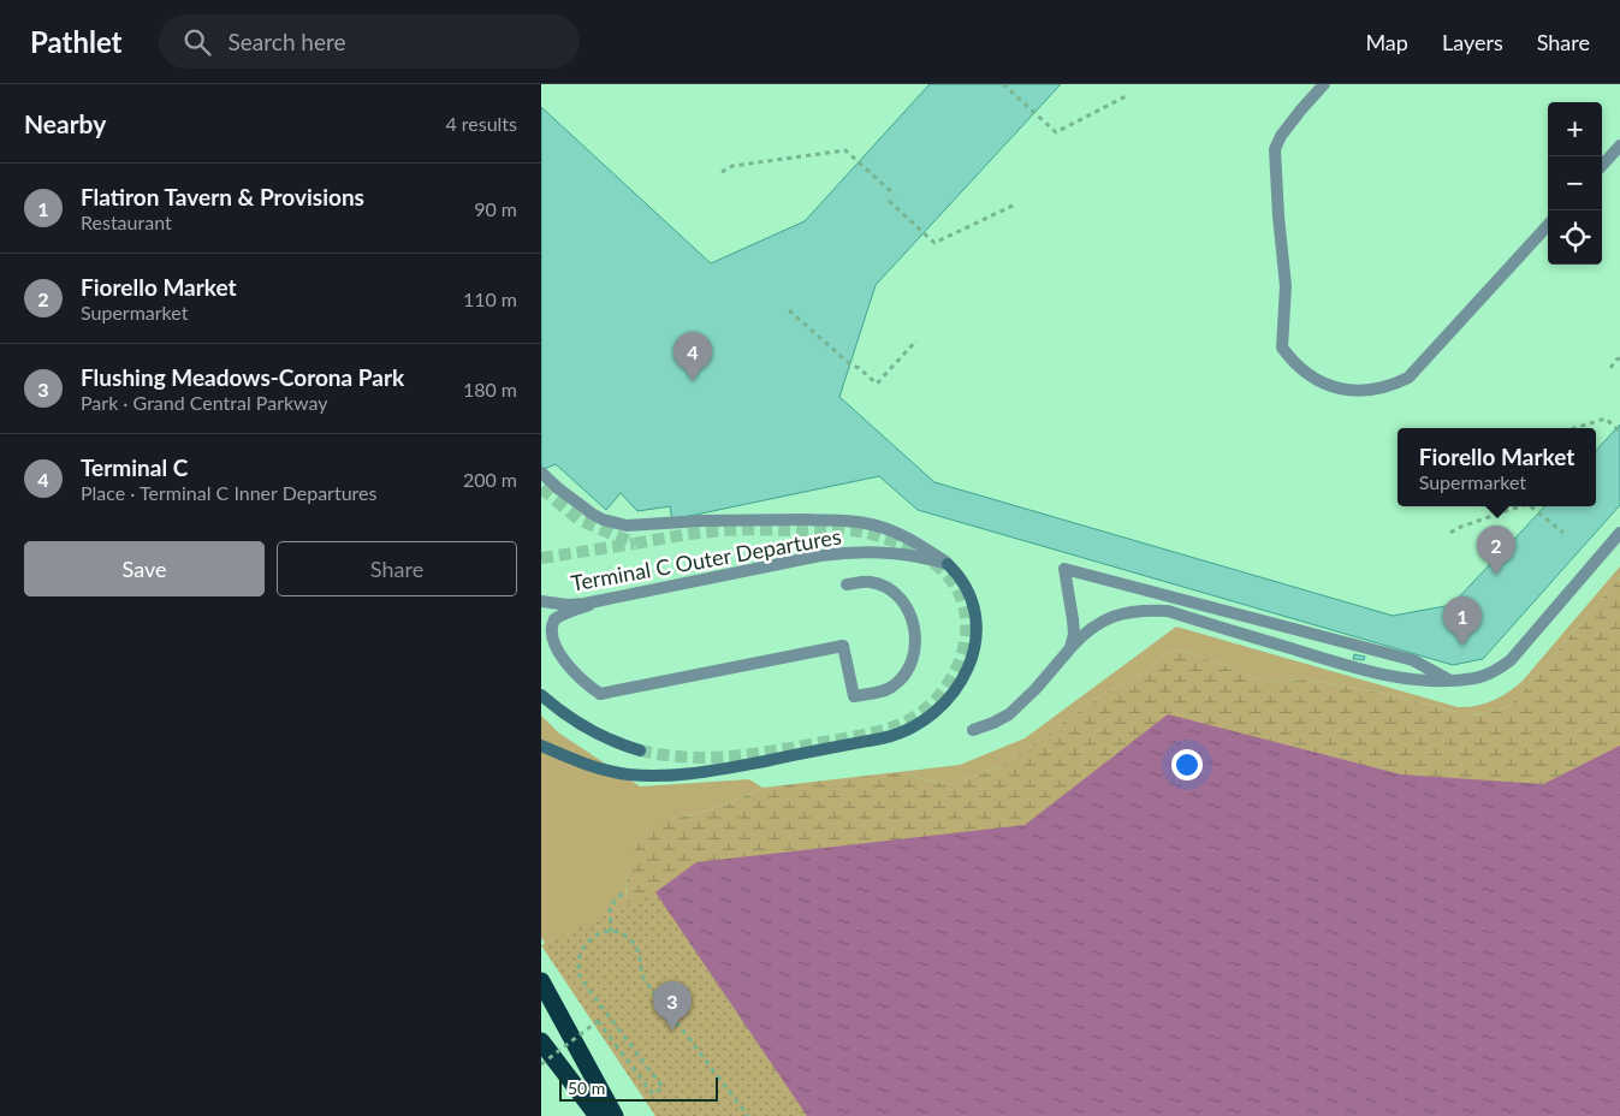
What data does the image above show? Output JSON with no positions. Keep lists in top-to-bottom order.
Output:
{
  "streets": {
    "street": ["Terminal C Outer Departures"]
  },
  "scale_bar": "50 m",
  "page": {
    "header": "Pathlet",
    "search": "Search here",
    "nav": ["Map", "Layers", "Share"],
    "heading": ["Nearby", "4 results"],
    "map_buttons": ["+", "−"],
    "list": [
      {
        "mark": "1",
        "name": "Flatiron Tavern & Provisions",
        "note": "Restaurant",
        "value": "90 m"
      },
      {
        "mark": "2",
        "name": "Fiorello Market",
        "note": "Supermarket",
        "value": "110 m"
      },
      {
        "mark": "3",
        "name": "Flushing Meadows-Corona Park",
        "note": "Park · Grand Central Parkway",
        "value": "180 m"
      },
      {
        "mark": "4",
        "name": "Terminal C",
        "note": "Place · Terminal C Inner Departures",
        "value": "200 m"
      }
    ],
    "pins": [
      "4",
      "2",
      "1",
      "3"
    ],
    "popup": ["Fiorello Market", "Supermarket"],
    "buttons": ["Save", "Share"],
    "scale": "50 m"
  }
}
